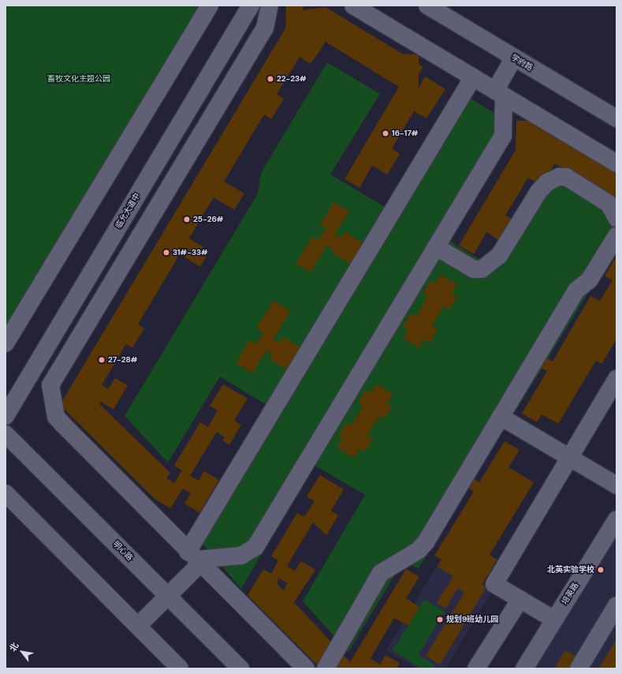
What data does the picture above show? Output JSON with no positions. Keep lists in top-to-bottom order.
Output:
{
  "streets": {
    "street": [
      "学府路",
      "临允大道中",
      "明心路",
      "培英路"
    ]
  },
  "parks": ["畜牧文化主题公园"],
  "places": [
    "22-23#",
    "16-17#",
    "25-26#",
    "31#-33#",
    "27-28#",
    "北英实验学校",
    "规划9班幼儿园"
  ],
  "north": "top left"
}
